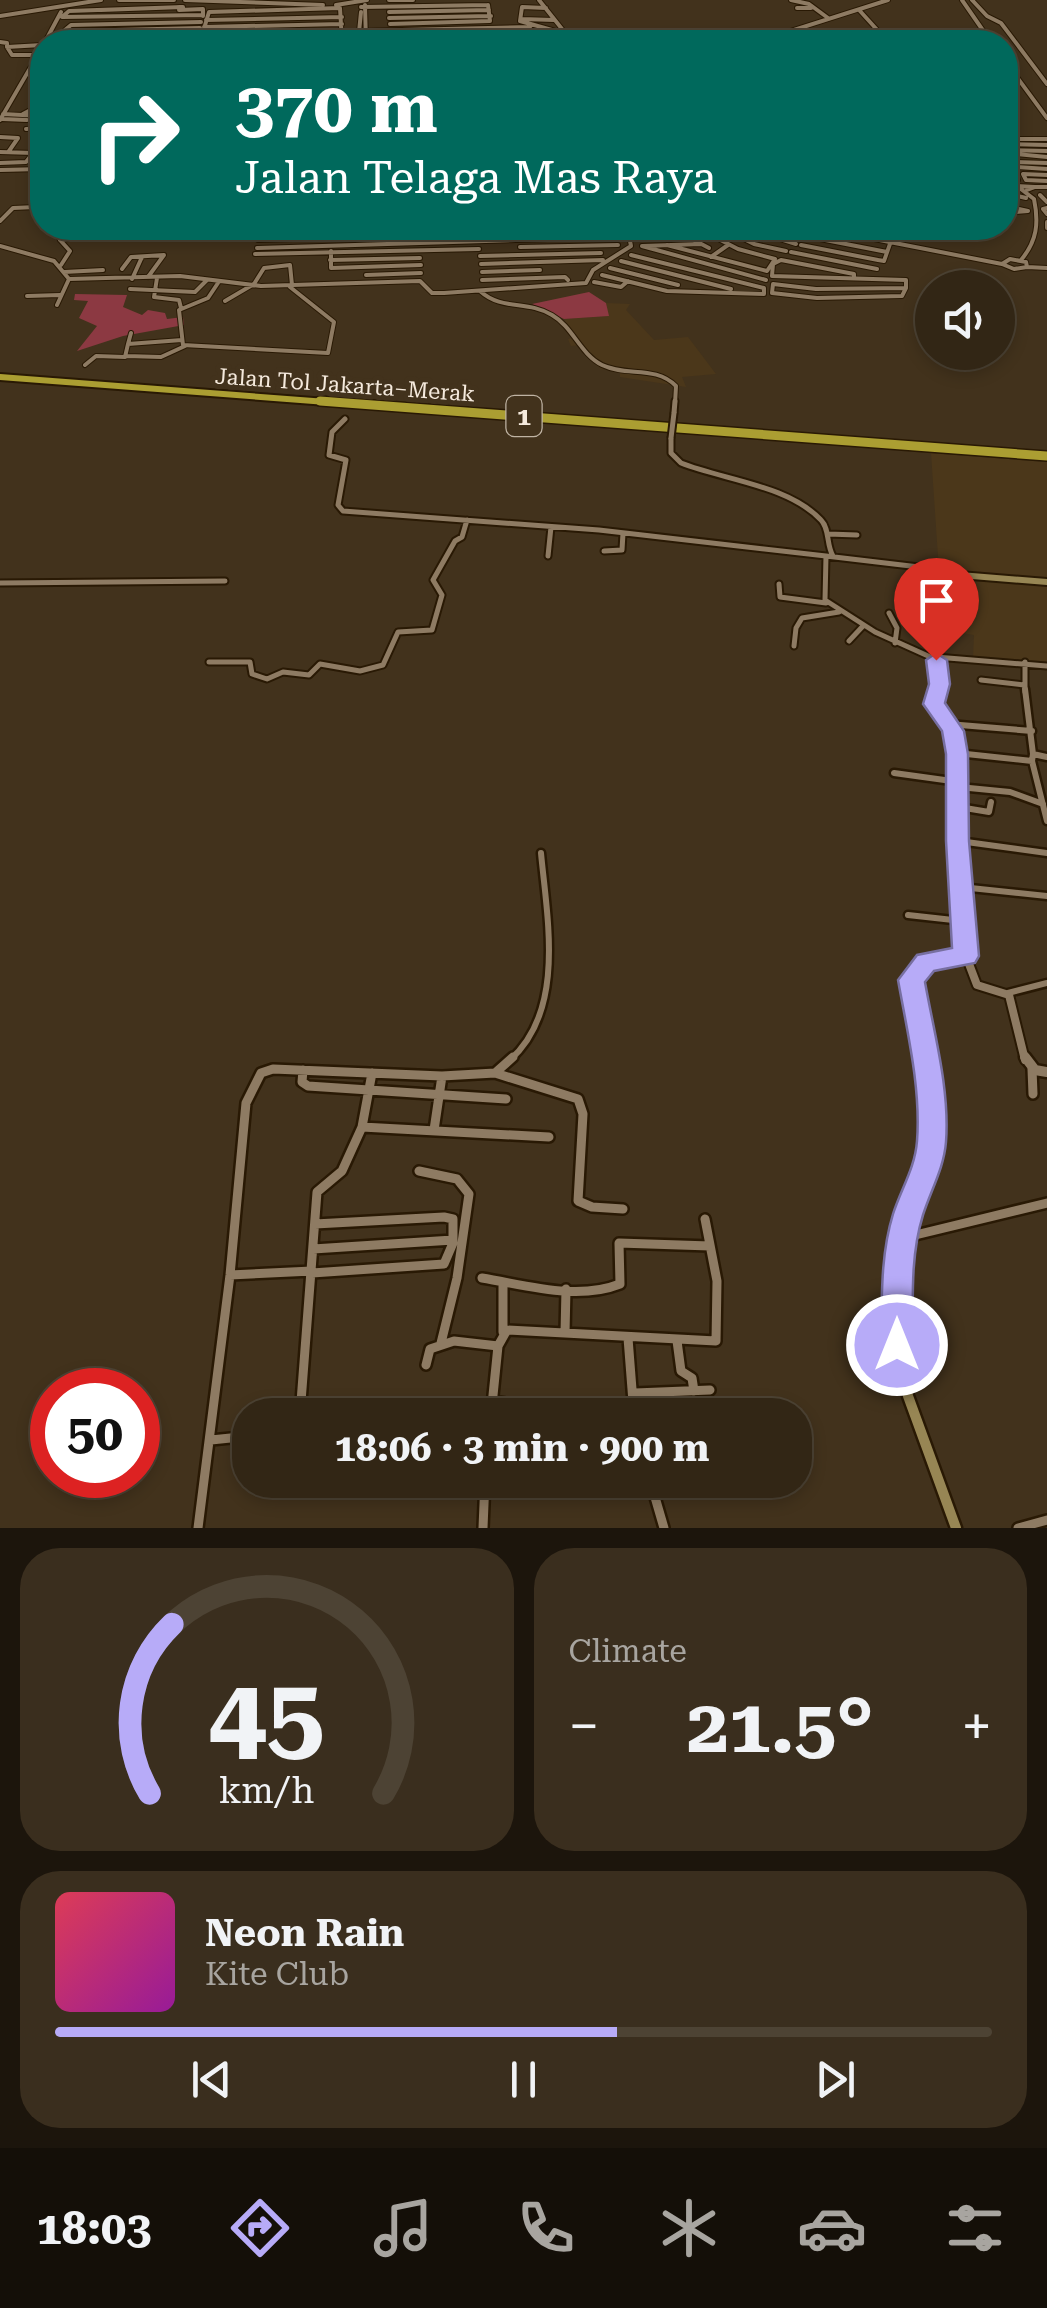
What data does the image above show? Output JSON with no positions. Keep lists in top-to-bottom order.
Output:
{
  "streets": {
    "highway": ["Jalan Tol Jakarta–Merak", "1"]
  },
  "page": {
    "turn": ["370 m", "Jalan Telaga Mas Raya"],
    "limit": "50",
    "trip": "18:06 · 3 min · 900 m",
    "tile": "Climate",
    "heat": ["−", "21.5°", "+"],
    "song": ["Neon Rain", "Kite Club"],
    "tabs": "18:03",
    "gauge": ["45", "km/h"]
  }
}
